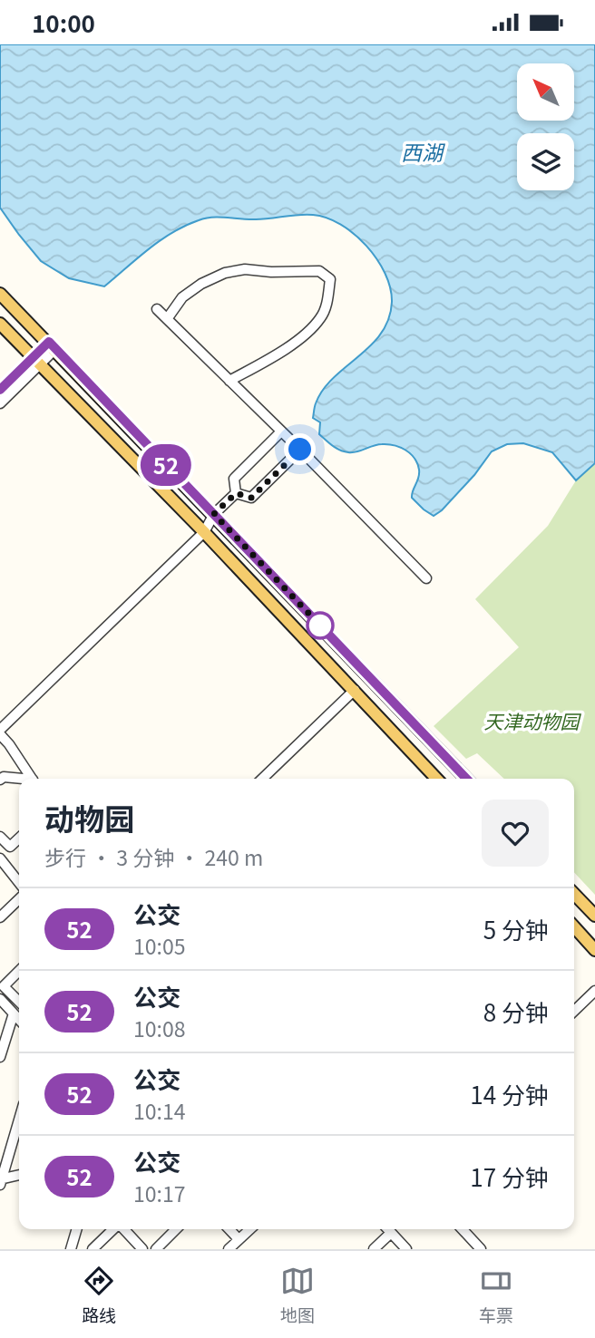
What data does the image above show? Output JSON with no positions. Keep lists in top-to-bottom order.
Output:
{
  "water": ["西湖"],
  "parks": ["天津动物园"],
  "lines": ["bus line 52"],
  "north": "top left",
  "page": {
    "status": "10:00",
    "on_map": "52",
    "heading": ["动物园", "步行 · 3 分钟 · 240 m"],
    "list": [
      {
        "mark": "52",
        "name": "公交",
        "note": "10:05",
        "value": "5 分钟"
      },
      {
        "mark": "52",
        "name": "公交",
        "note": "10:08",
        "value": "8 分钟"
      },
      {
        "mark": "52",
        "name": "公交",
        "note": "10:14",
        "value": "14 分钟"
      },
      {
        "mark": "52",
        "name": "公交",
        "note": "10:17",
        "value": "17 分钟"
      }
    ],
    "tabs": ["路线", "地图", "车票"]
  }
}
